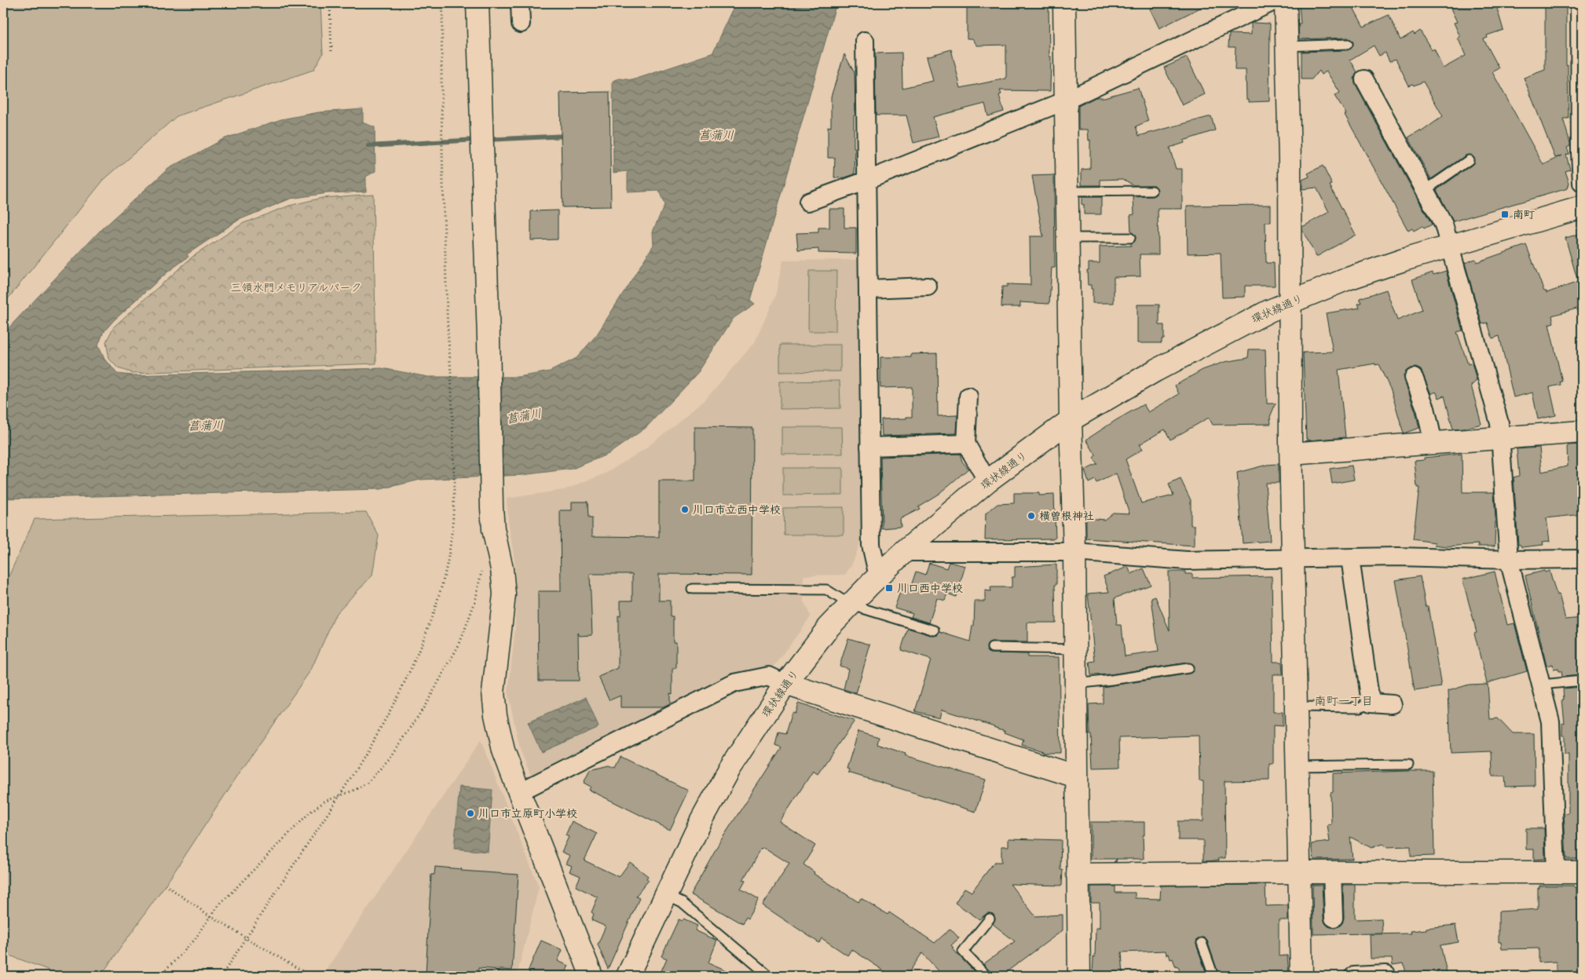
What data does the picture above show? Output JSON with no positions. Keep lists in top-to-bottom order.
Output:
{
  "streets": {
    "street": ["環状線通り"]
  },
  "districts": ["南町一丁目"],
  "water": ["菖蒲川"],
  "parks": ["三領水門メモリアルパーク"],
  "places": {
    "transit": ["南町", "川口西中学校"],
    "other": ["川口市立西中学校", "横曽根神社", "川口市立原町小学校"]
  }
}
